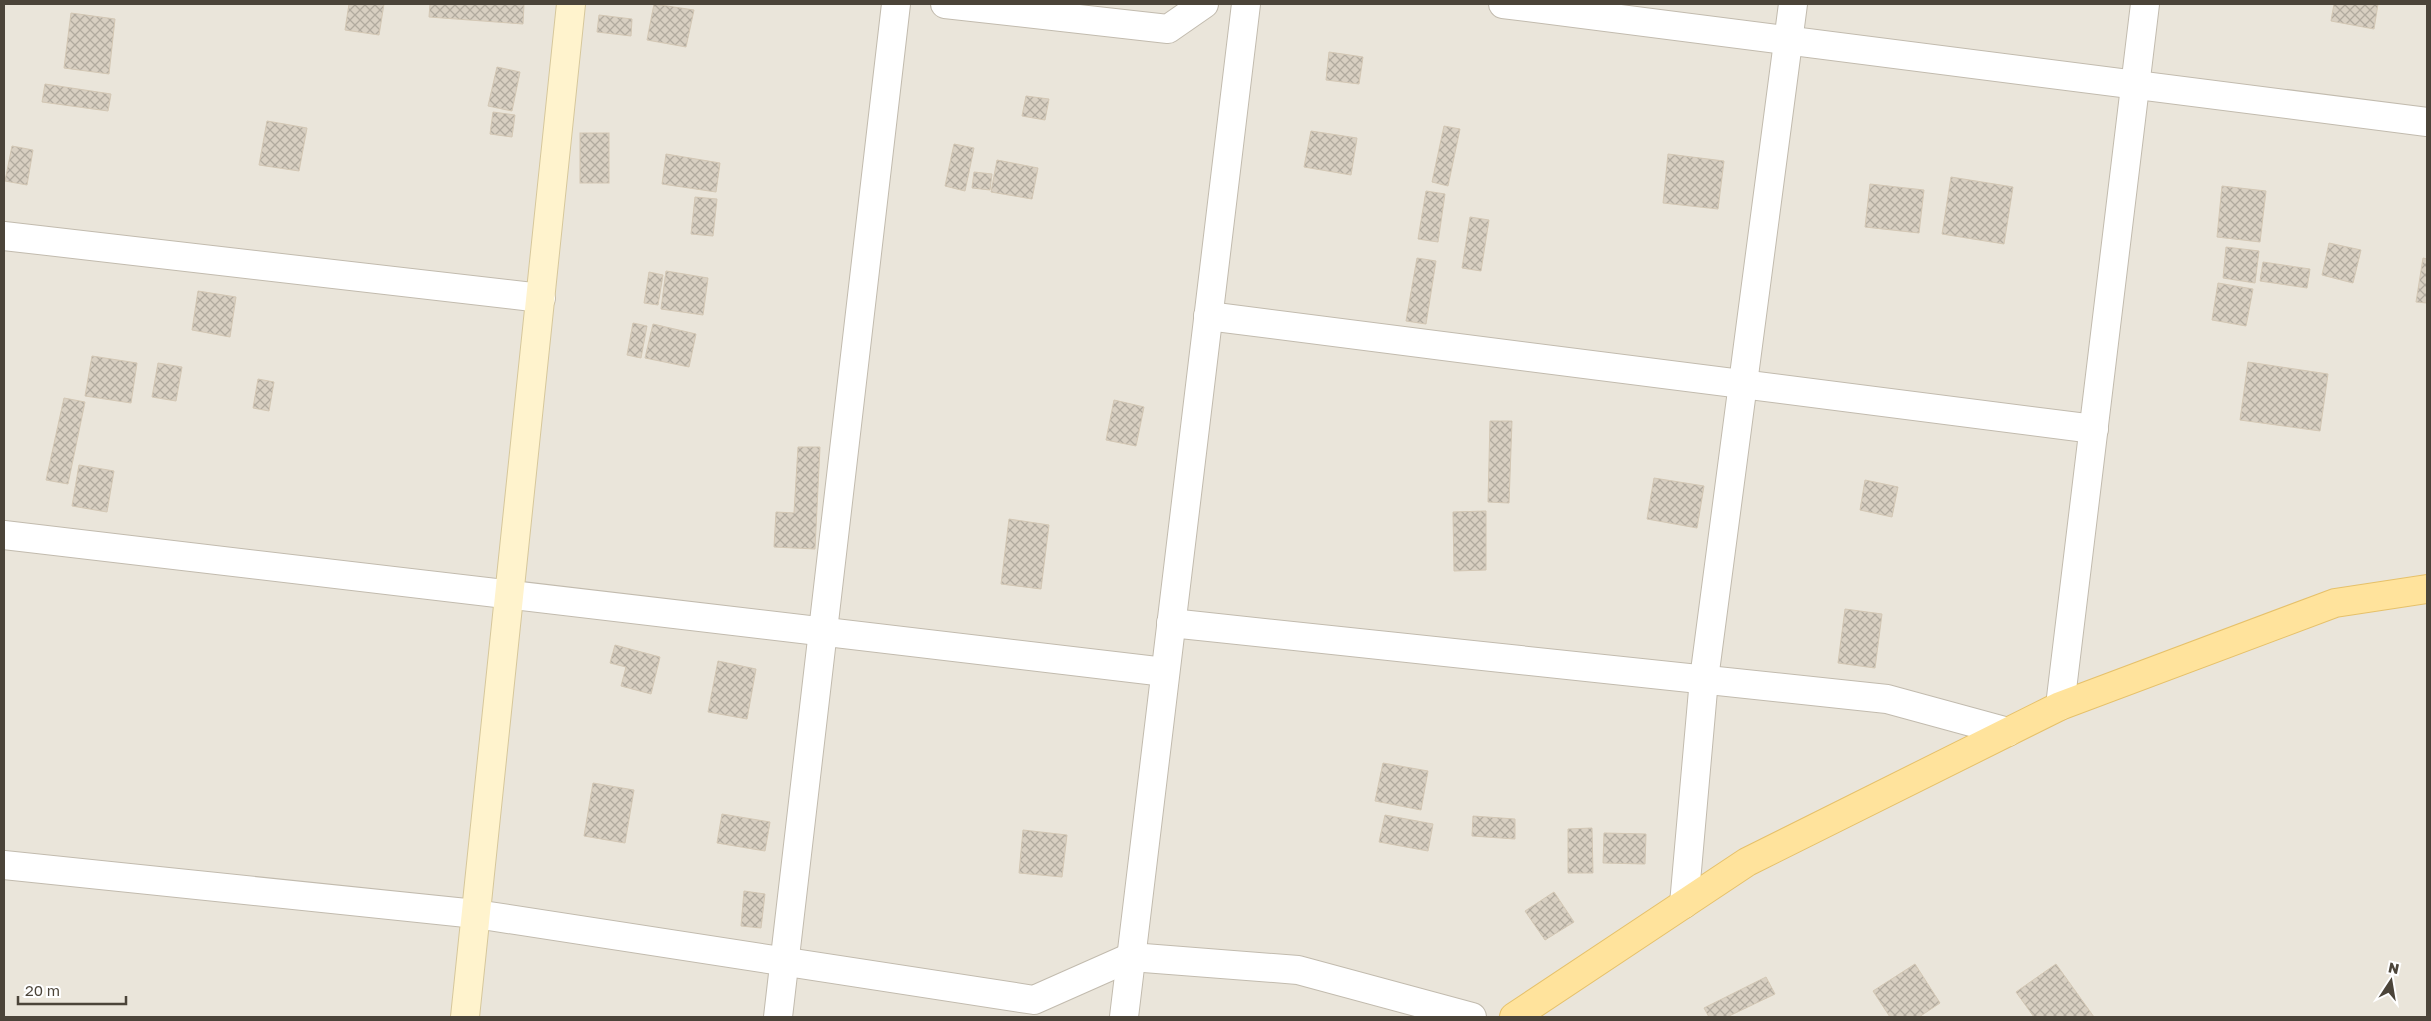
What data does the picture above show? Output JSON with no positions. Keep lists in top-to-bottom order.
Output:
{
  "scale_bar": "20 m",
  "north": "top"
}
